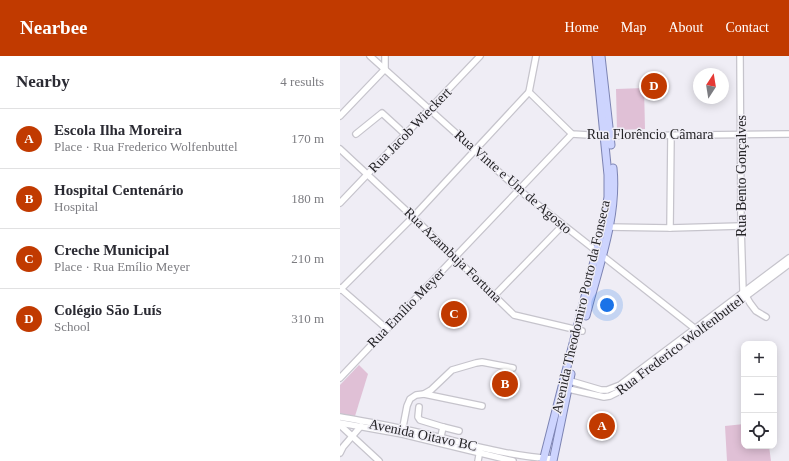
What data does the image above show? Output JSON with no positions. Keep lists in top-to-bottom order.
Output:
{
  "streets": {
    "main road": ["Avenida Theodomiro Porto da Fonseca"],
    "street": [
      "Rua Jacob Wieckert",
      "Rua Florêncio Câmara",
      "Rua Bento Gonçalves",
      "Rua Vinte e Um de Agosto",
      "Rua Azambuja Fortuna",
      "Rua Emílio Meyer",
      "Rua Frederico Wolfenbuttel",
      "Avenida Oitavo BC"
    ]
  },
  "crossings": [
    ["Rua Jacob Wieckert", "Rua Vinte e Um de Agosto"],
    ["Rua Jacob Wieckert", "Rua Azambuja Fortuna"],
    ["Rua Florêncio Câmara", "Rua Bento Gonçalves"],
    ["Rua Florêncio Câmara", "Avenida Theodomiro Porto da Fonseca"],
    ["Rua Florêncio Câmara", "Rua Emílio Meyer"],
    ["Rua Bento Gonçalves", "Rua Frederico Wolfenbuttel"],
    ["Rua Vinte e Um de Agosto", "Avenida Theodomiro Porto da Fonseca"],
    ["Rua Vinte e Um de Agosto", "Rua Emílio Meyer"],
    ["Rua Vinte e Um de Agosto", "Rua Frederico Wolfenbuttel"],
    ["Rua Azambuja Fortuna", "Avenida Theodomiro Porto da Fonseca"],
    ["Rua Azambuja Fortuna", "Rua Emílio Meyer"],
    ["Avenida Theodomiro Porto da Fonseca", "Rua Frederico Wolfenbuttel"],
    ["Avenida Theodomiro Porto da Fonseca", "Avenida Oitavo BC"]
  ],
  "north": "top",
  "page": {
    "header": "Nearbee",
    "nav": [
      "Home",
      "Map",
      "About",
      "Contact"
    ],
    "heading": ["Nearby", "4 results"],
    "pins": [
      "D",
      "C",
      "B",
      "A"
    ],
    "list": [
      {
        "mark": "A",
        "name": "Escola Ilha Moreira",
        "note": "Place · Rua Frederico Wolfenbuttel",
        "value": "170 m"
      },
      {
        "mark": "B",
        "name": "Hospital Centenário",
        "note": "Hospital",
        "value": "180 m"
      },
      {
        "mark": "C",
        "name": "Creche Municipal",
        "note": "Place · Rua Emílio Meyer",
        "value": "210 m"
      },
      {
        "mark": "D",
        "name": "Colégio São Luís",
        "note": "School",
        "value": "310 m"
      }
    ],
    "map_buttons": ["+", "−"]
  }
}
